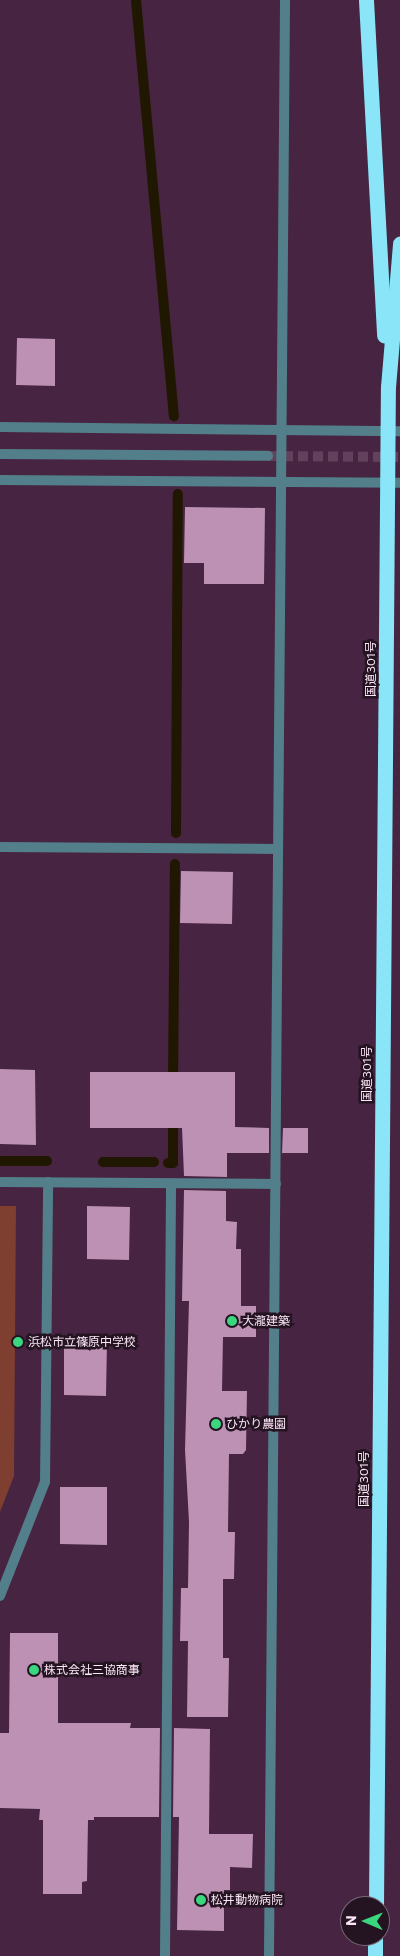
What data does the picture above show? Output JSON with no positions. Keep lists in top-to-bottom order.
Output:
{
  "streets": {
    "highway": ["国道301号"]
  },
  "places": [
    "大瀧建築",
    "浜松市立篠原中学校",
    "ひかり農園",
    "株式会社三協商事",
    "松井動物病院"
  ],
  "north": "left"
}
